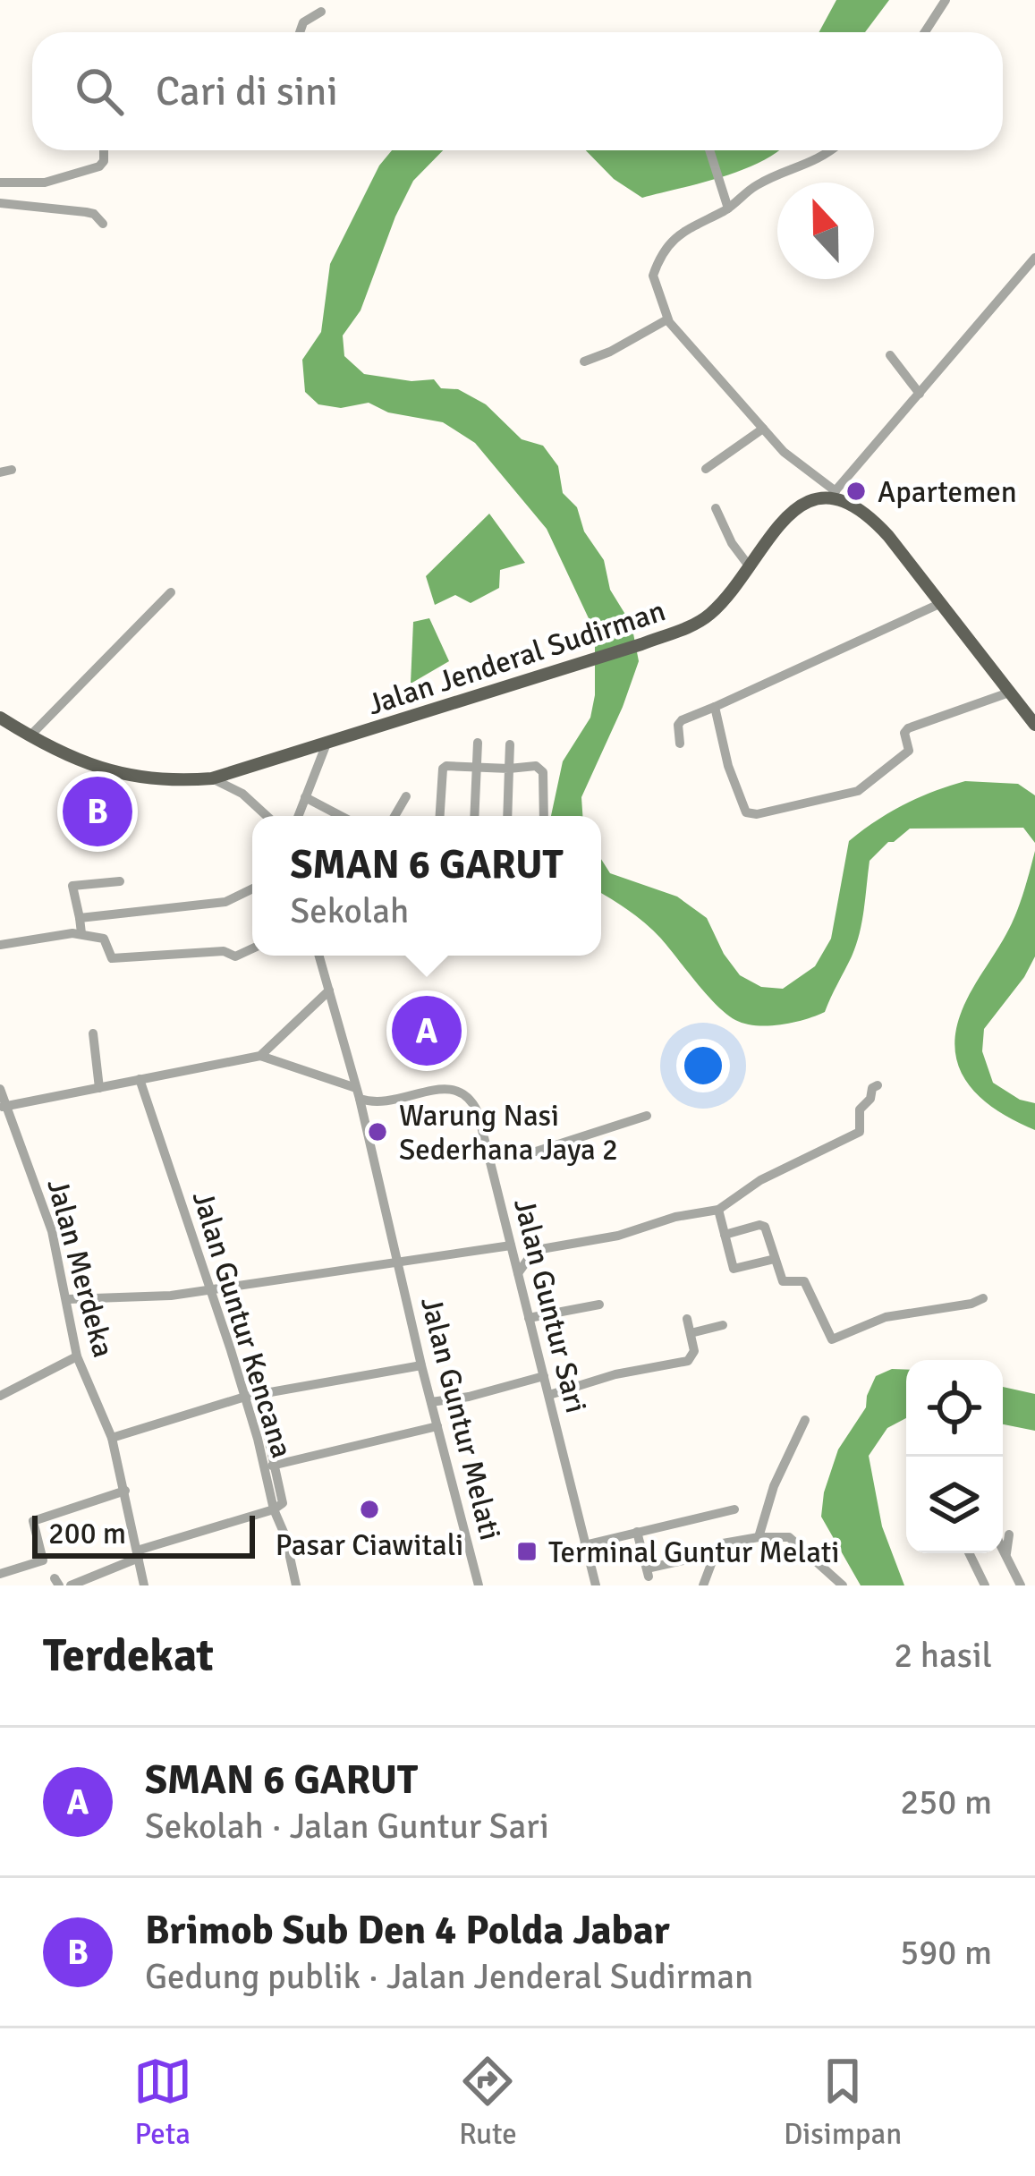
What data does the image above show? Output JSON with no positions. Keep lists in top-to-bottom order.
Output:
{
  "streets": {
    "main road": ["Jalan Jenderal Sudirman"],
    "street": [
      "Jalan Merdeka",
      "Jalan Guntur Sari",
      "Jalan Guntur Kencana",
      "Jalan Guntur Melati"
    ]
  },
  "crossings": [
    ["Jalan Guntur Sari", "Jalan Guntur Melati"]
  ],
  "places": {
    "other": ["Apartemen", "Warung Nasi Sederhana Jaya 2", "Pasar Ciawitali"],
    "transit": ["Terminal Guntur Melati"]
  },
  "scale_bar": "200 m",
  "north": "top",
  "page": {
    "search": "Cari di sini",
    "pins": ["B", "A"],
    "popup": ["SMAN 6 GARUT", "Sekolah"],
    "scale": "200 m",
    "heading": ["Terdekat", "2 hasil"],
    "list": [
      {
        "mark": "A",
        "name": "SMAN 6 GARUT",
        "note": "Sekolah · Jalan Guntur Sari",
        "value": "250 m"
      },
      {
        "mark": "B",
        "name": "Brimob Sub Den 4 Polda Jabar",
        "note": "Gedung publik · Jalan Jenderal Sudirman",
        "value": "590 m"
      }
    ],
    "nav": ["Peta", "Rute", "Disimpan"]
  }
}
